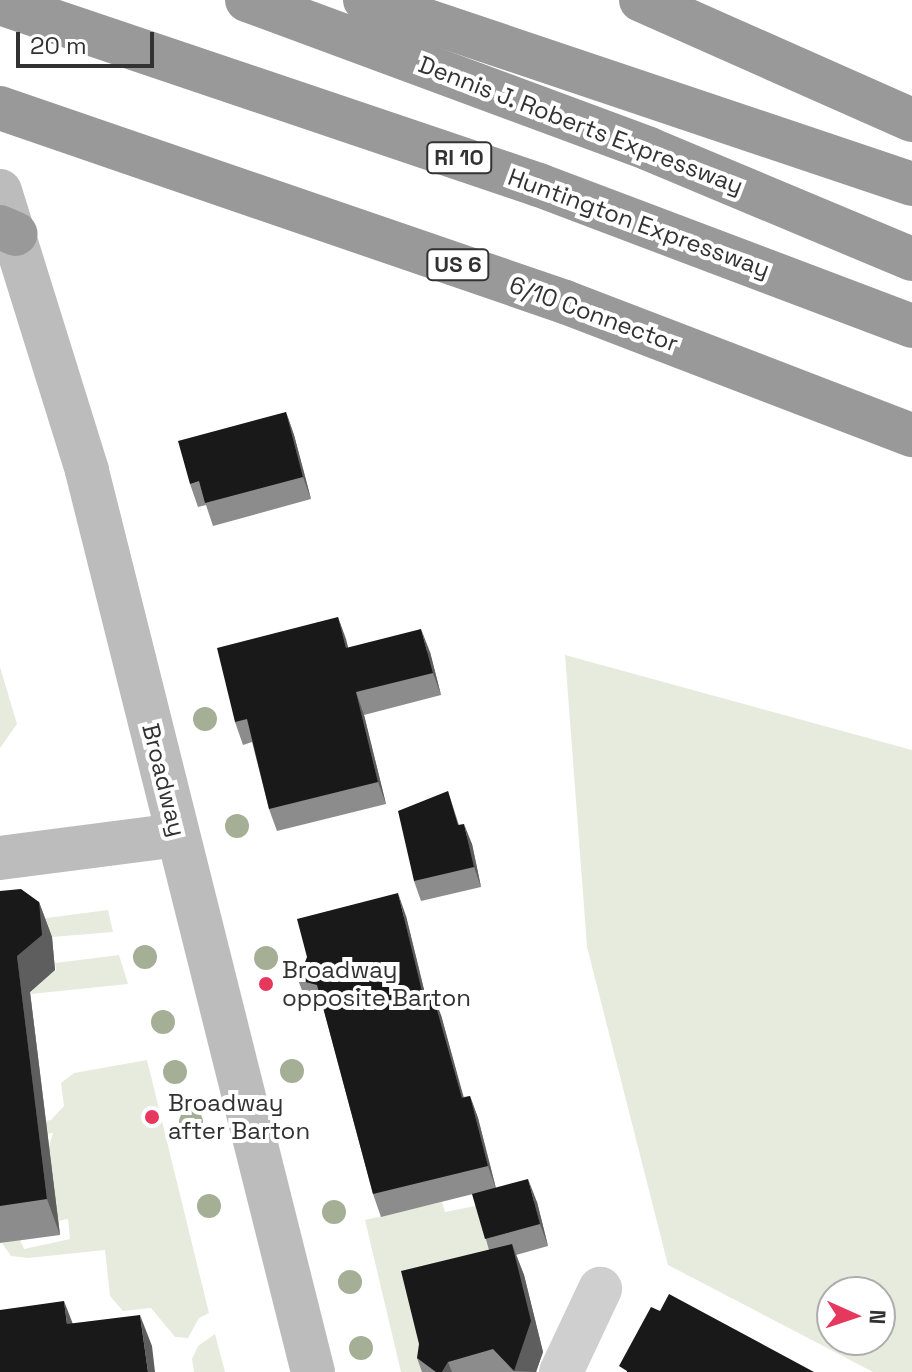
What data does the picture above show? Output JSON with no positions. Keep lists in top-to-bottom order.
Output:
{
  "streets": {
    "highway": [
      "Dennis J. Roberts Expressway",
      "RI 10",
      "Huntington Expressway",
      "US 6",
      "6/10 Connector"
    ],
    "main road": ["Broadway"]
  },
  "places": ["Broadway opposite Barton", "Broadway after Barton"],
  "scale_bar": "20 m",
  "north": "right"
}
